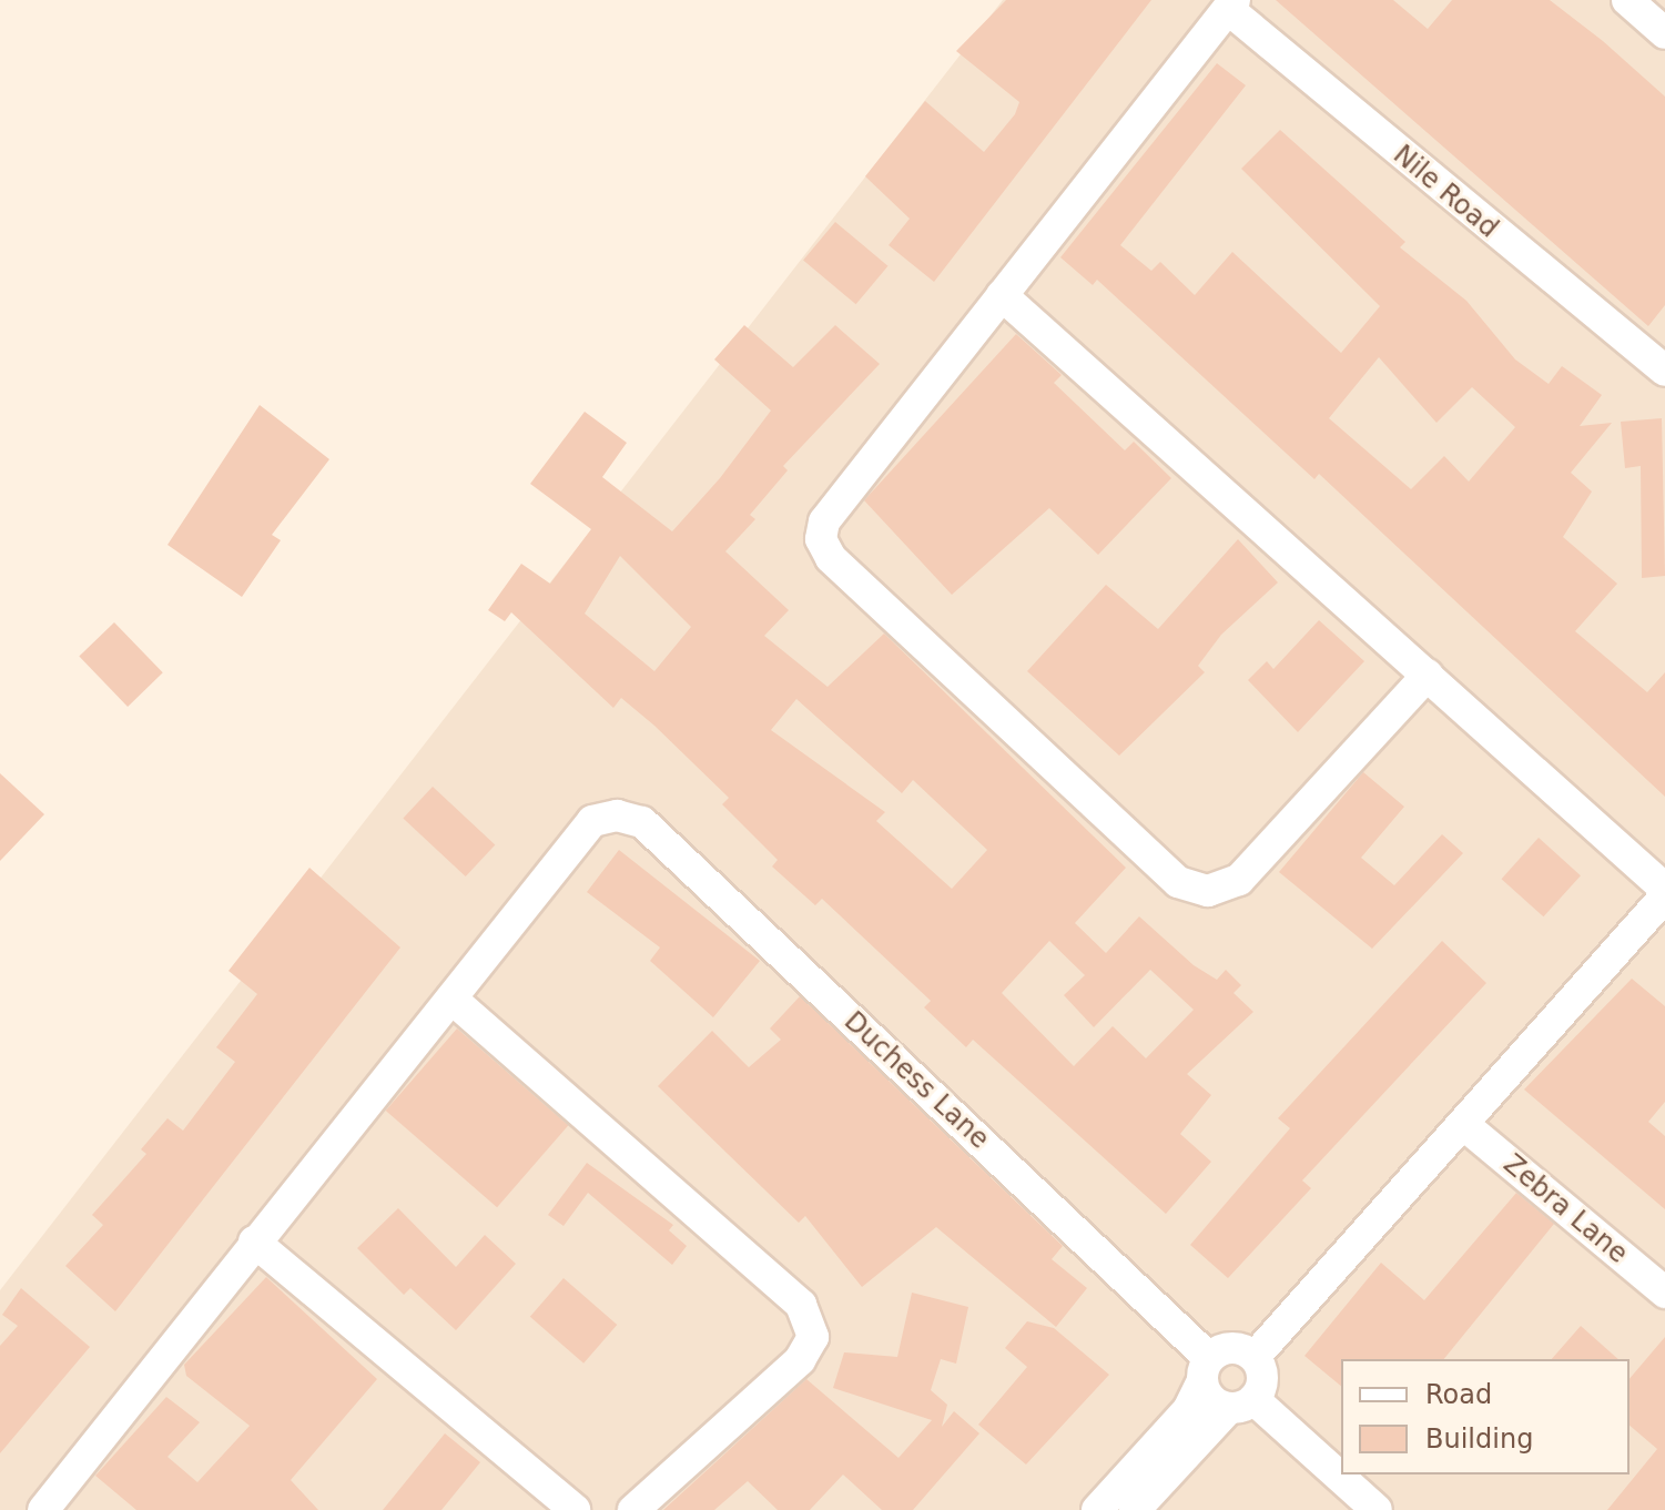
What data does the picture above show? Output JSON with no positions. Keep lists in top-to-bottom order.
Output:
{
  "streets": {
    "street": ["Nile Road", "Duchess Lane", "Zebra Lane"]
  },
  "legend": ["Road", "Building"]
}
